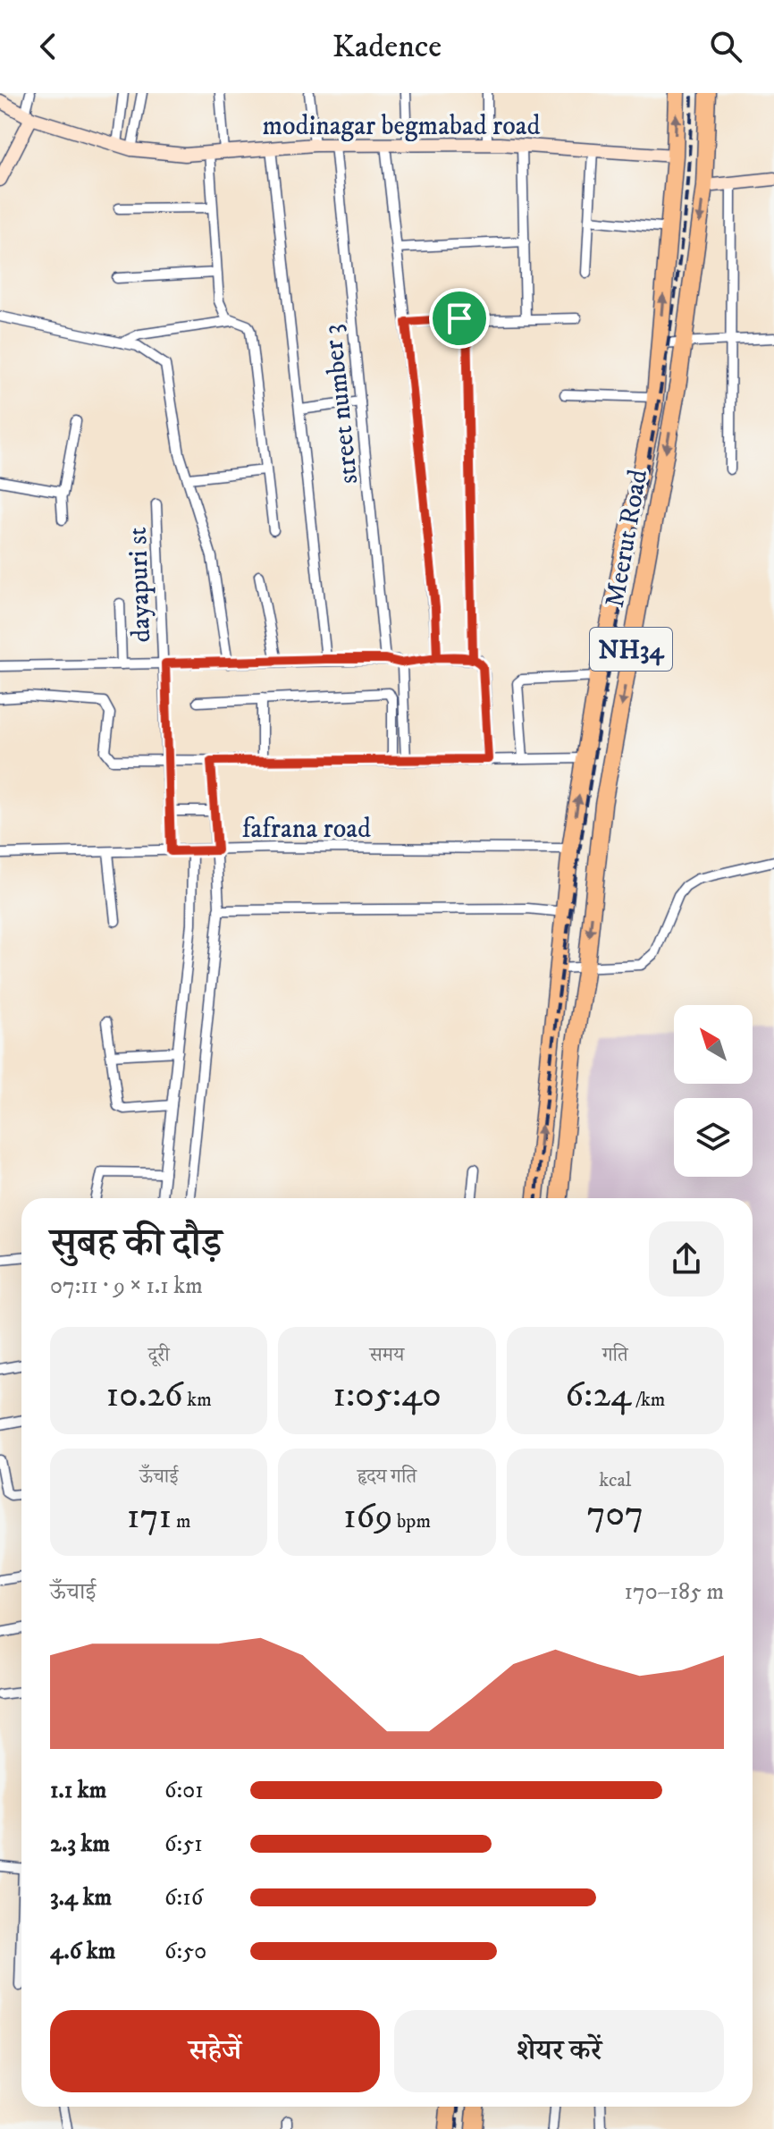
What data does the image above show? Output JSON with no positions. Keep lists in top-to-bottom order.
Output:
{
  "streets": {
    "highway": ["Meerut Road", "NH34"],
    "street": [
      "modinagar begmabad road",
      "street number 3",
      "dayapuri st",
      "fafrana road"
    ]
  },
  "crossings": [
    ["modinagar begmabad road", "street number 3"],
    ["modinagar begmabad road", "Meerut Road"],
    ["Meerut Road", "fafrana road"],
    ["dayapuri st", "fafrana road"]
  ],
  "north": "top left",
  "page": {
    "header": "Kadence",
    "heading": ["सुबह की दौड़", "07:11 · 9 × 1.1 km"],
    "stats": [
      ["दूरी", "10.26 km"],
      ["समय", "1:05:40"],
      ["गति", "6:24 /km"],
      ["ऊँचाई", "171 m"],
      ["हृदय गति", "169 bpm"],
      ["kcal", "707"]
    ],
    "chart": ["ऊँचाई", "170–185 m"],
    "list": [
      {
        "name": "1.1 km",
        "note": "6:01"
      },
      {
        "name": "2.3 km",
        "note": "6:51"
      },
      {
        "name": "3.4 km",
        "note": "6:16"
      },
      {
        "name": "4.6 km",
        "note": "6:50"
      }
    ],
    "buttons": ["सहेजें", "शेयर करें"]
  }
}
